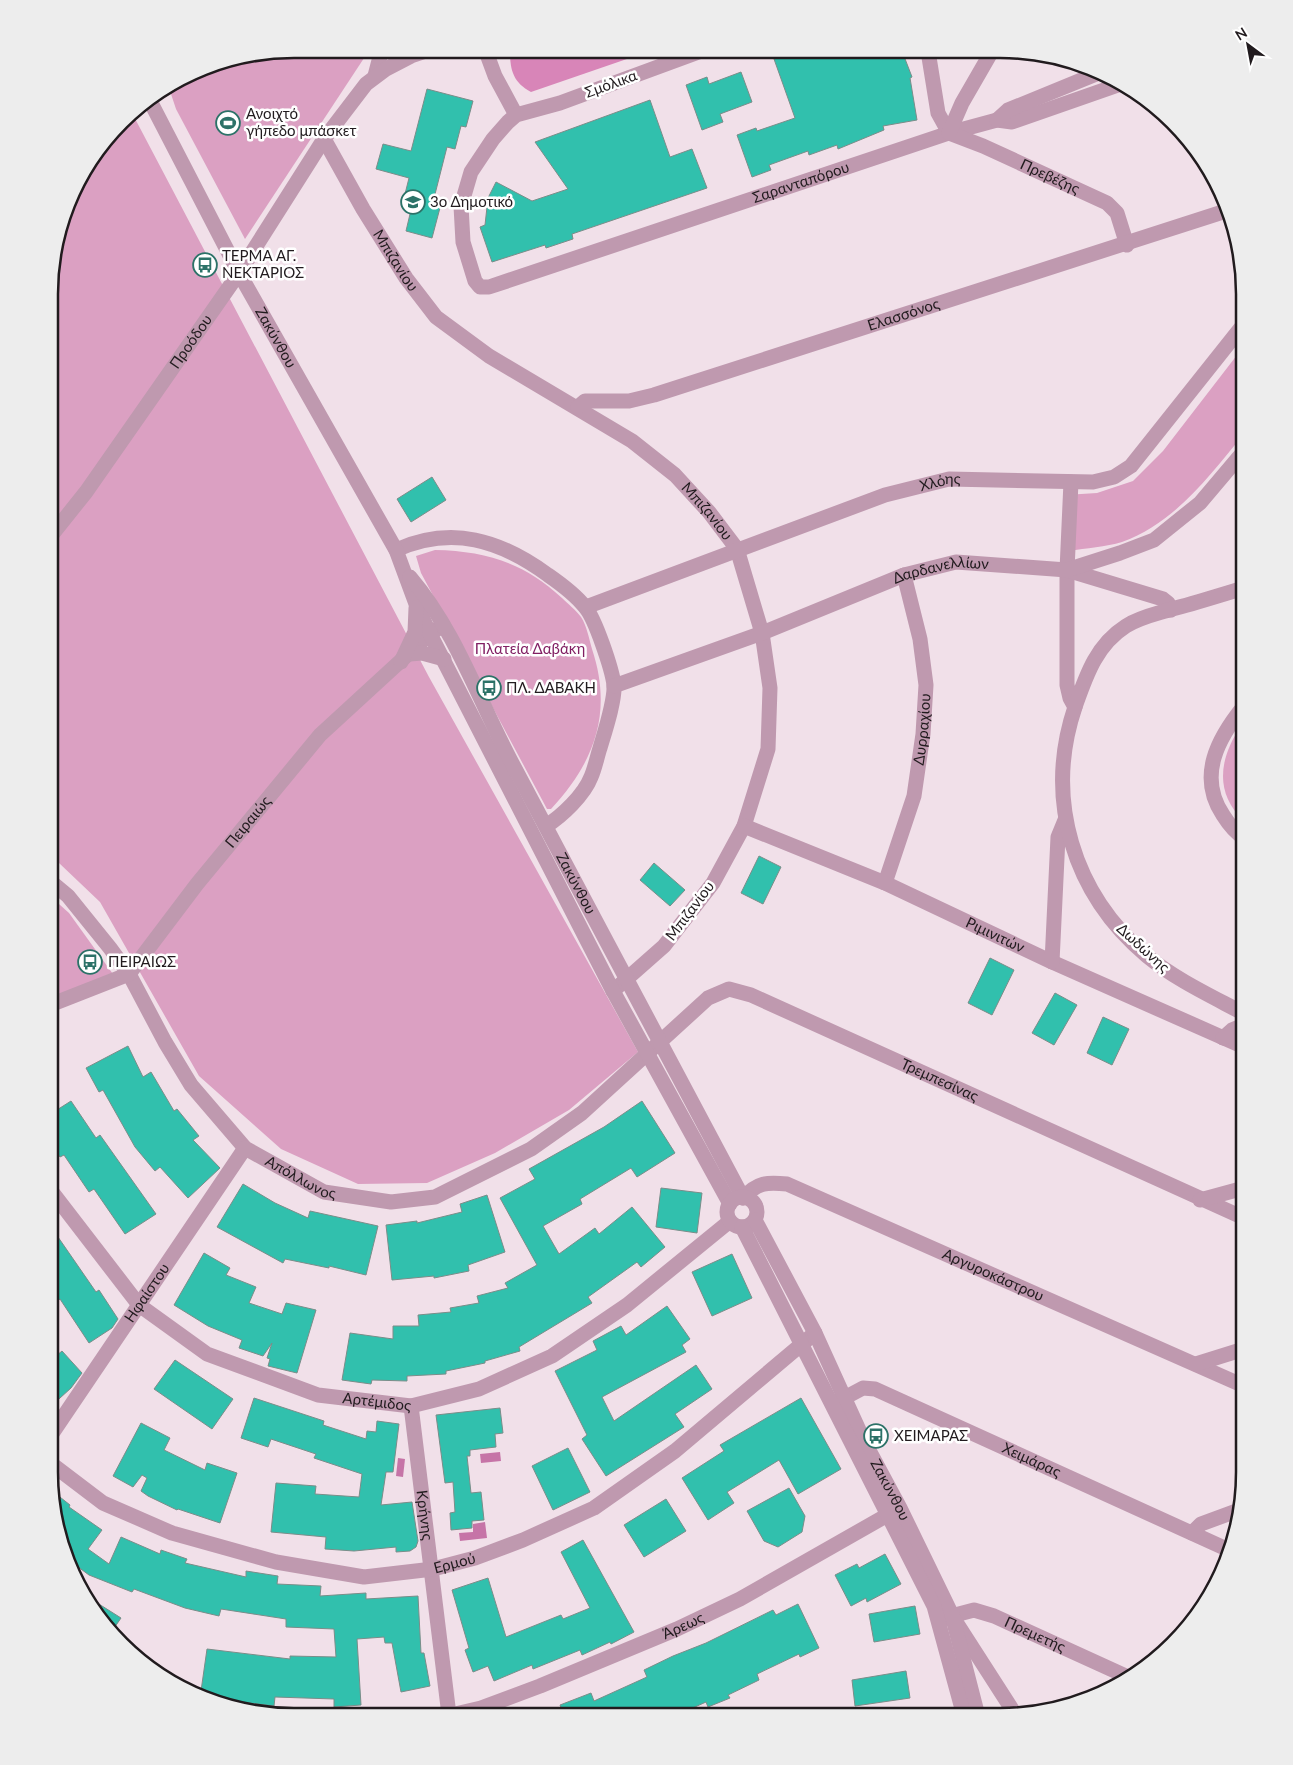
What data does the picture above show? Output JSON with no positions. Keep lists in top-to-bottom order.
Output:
{
  "streets": {
    "street": [
      "Σμόλικα",
      "Πρεβέζης",
      "Σαρανταπόρου",
      "Μπιζανίου",
      "Ελασσόνος",
      "Ζακύνθου",
      "Προόδου",
      "Χλόης",
      "Δαρδανελλίων",
      "Δυρραχίου",
      "Πειραιώς",
      "Ριμινιτών",
      "Δωδώνης",
      "Τρεμπεσίνας",
      "Απόλλωνος",
      "Αργυροκάστρου",
      "Ηφαίστου",
      "Αρτέμιδος",
      "Χειμάρας",
      "Κρήνης",
      "Ερμού",
      "Άρεως",
      "Πρεμετής"
    ]
  },
  "crossings": [
    ["Σμόλικα", "Σαρανταπόρου"],
    ["Πρεβέζης", "Σαρανταπόρου"],
    ["Πρεβέζης", "Ελασσόνος"],
    ["Μπιζανίου", "Ελασσόνος"],
    ["Μπιζανίου", "Ζακύνθου"],
    ["Μπιζανίου", "Προόδου"],
    ["Μπιζανίου", "Χλόης"],
    ["Μπιζανίου", "Δαρδανελλίων"],
    ["Μπιζανίου", "Ριμινιτών"],
    ["Ζακύνθου", "Προόδου"],
    ["Ζακύνθου", "Πειραιώς"],
    ["Ζακύνθου", "Τρεμπεσίνας"],
    ["Ζακύνθου", "Απόλλωνος"],
    ["Ζακύνθου", "Αργυροκάστρου"],
    ["Ζακύνθου", "Αρτέμιδος"],
    ["Ζακύνθου", "Χειμάρας"],
    ["Ζακύνθου", "Ερμού"],
    ["Ζακύνθου", "Άρεως"],
    ["Ζακύνθου", "Πρεμετής"],
    ["Δαρδανελλίων", "Δυρραχίου"],
    ["Δυρραχίου", "Ριμινιτών"],
    ["Πειραιώς", "Απόλλωνος"],
    ["Ριμινιτών", "Δωδώνης"],
    ["Τρεμπεσίνας", "Απόλλωνος"],
    ["Απόλλωνος", "Ηφαίστου"],
    ["Ηφαίστου", "Αρτέμιδος"],
    ["Αρτέμιδος", "Κρήνης"],
    ["Κρήνης", "Ερμού"]
  ],
  "parks": ["Πλατεία Δαβάκη"],
  "places": {
    "sports": ["Ανοιχτό γήπεδο μπάσκετ"],
    "school or university": ["3ο Δημοτικό"],
    "bus stop": [
      "ΤΕΡΜΑ ΑΓ. ΝΕΚΤΑΡΙΟΣ",
      "ΠΛ. ΔΑΒΑΚΗ",
      "ΠΕΙΡΑΙΩΣ",
      "ΧΕΙΜΑΡΑΣ"
    ]
  },
  "north": "top left"
}
